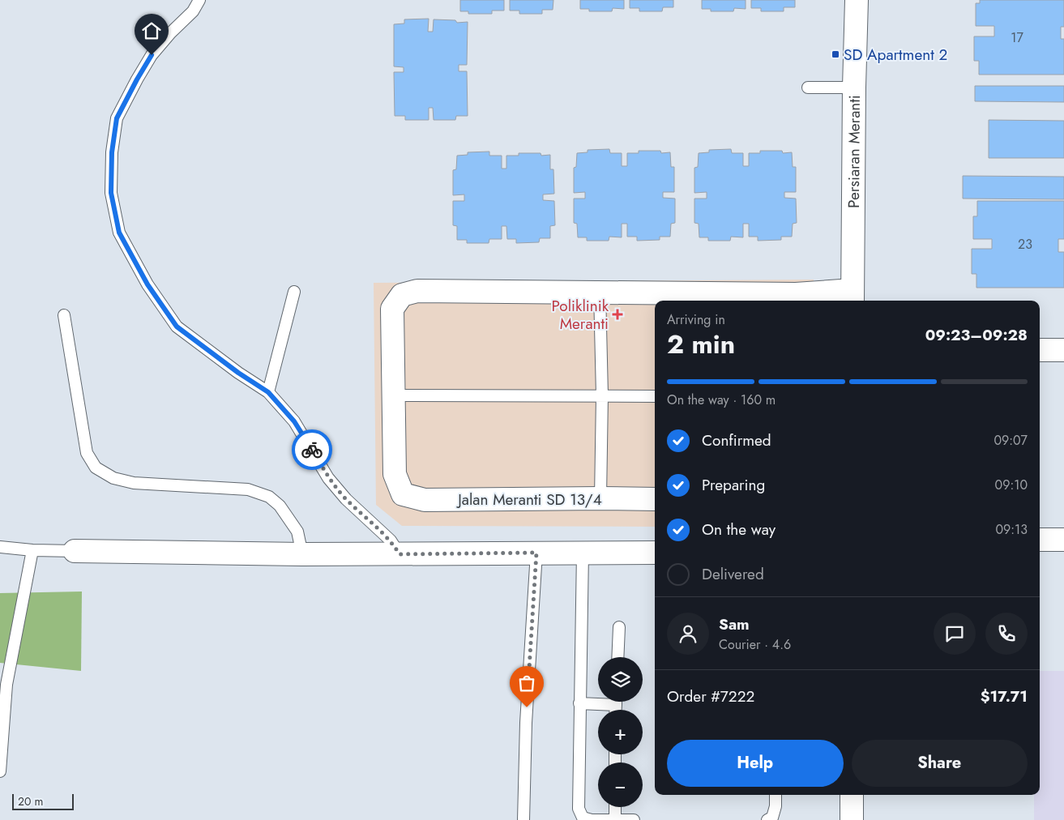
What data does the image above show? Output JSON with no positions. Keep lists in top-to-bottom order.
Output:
{
  "streets": {
    "street": ["Persiaran Meranti", "Jalan Meranti SD 13/4"]
  },
  "places": {
    "transit": ["SD Apartment 2"],
    "health": ["Poliklinik Meranti"]
  },
  "house_numbers": ["17", "23"],
  "scale_bar": "20 m",
  "page": {
    "heading": ["2 min", "Arriving in", "09:23–09:28"],
    "panel": [
      "Sam",
      "Courier · 4.6",
      "Order #7222",
      "$17.71"
    ],
    "bar": "On the way · 160 m",
    "list": [
      ["Confirmed", "09:07"],
      ["Preparing", "09:10"],
      ["On the way", "09:13"],
      "Delivered"
    ],
    "map_buttons": ["+", "−"],
    "buttons": ["Help", "Share"],
    "scale": "20 m"
  }
}
